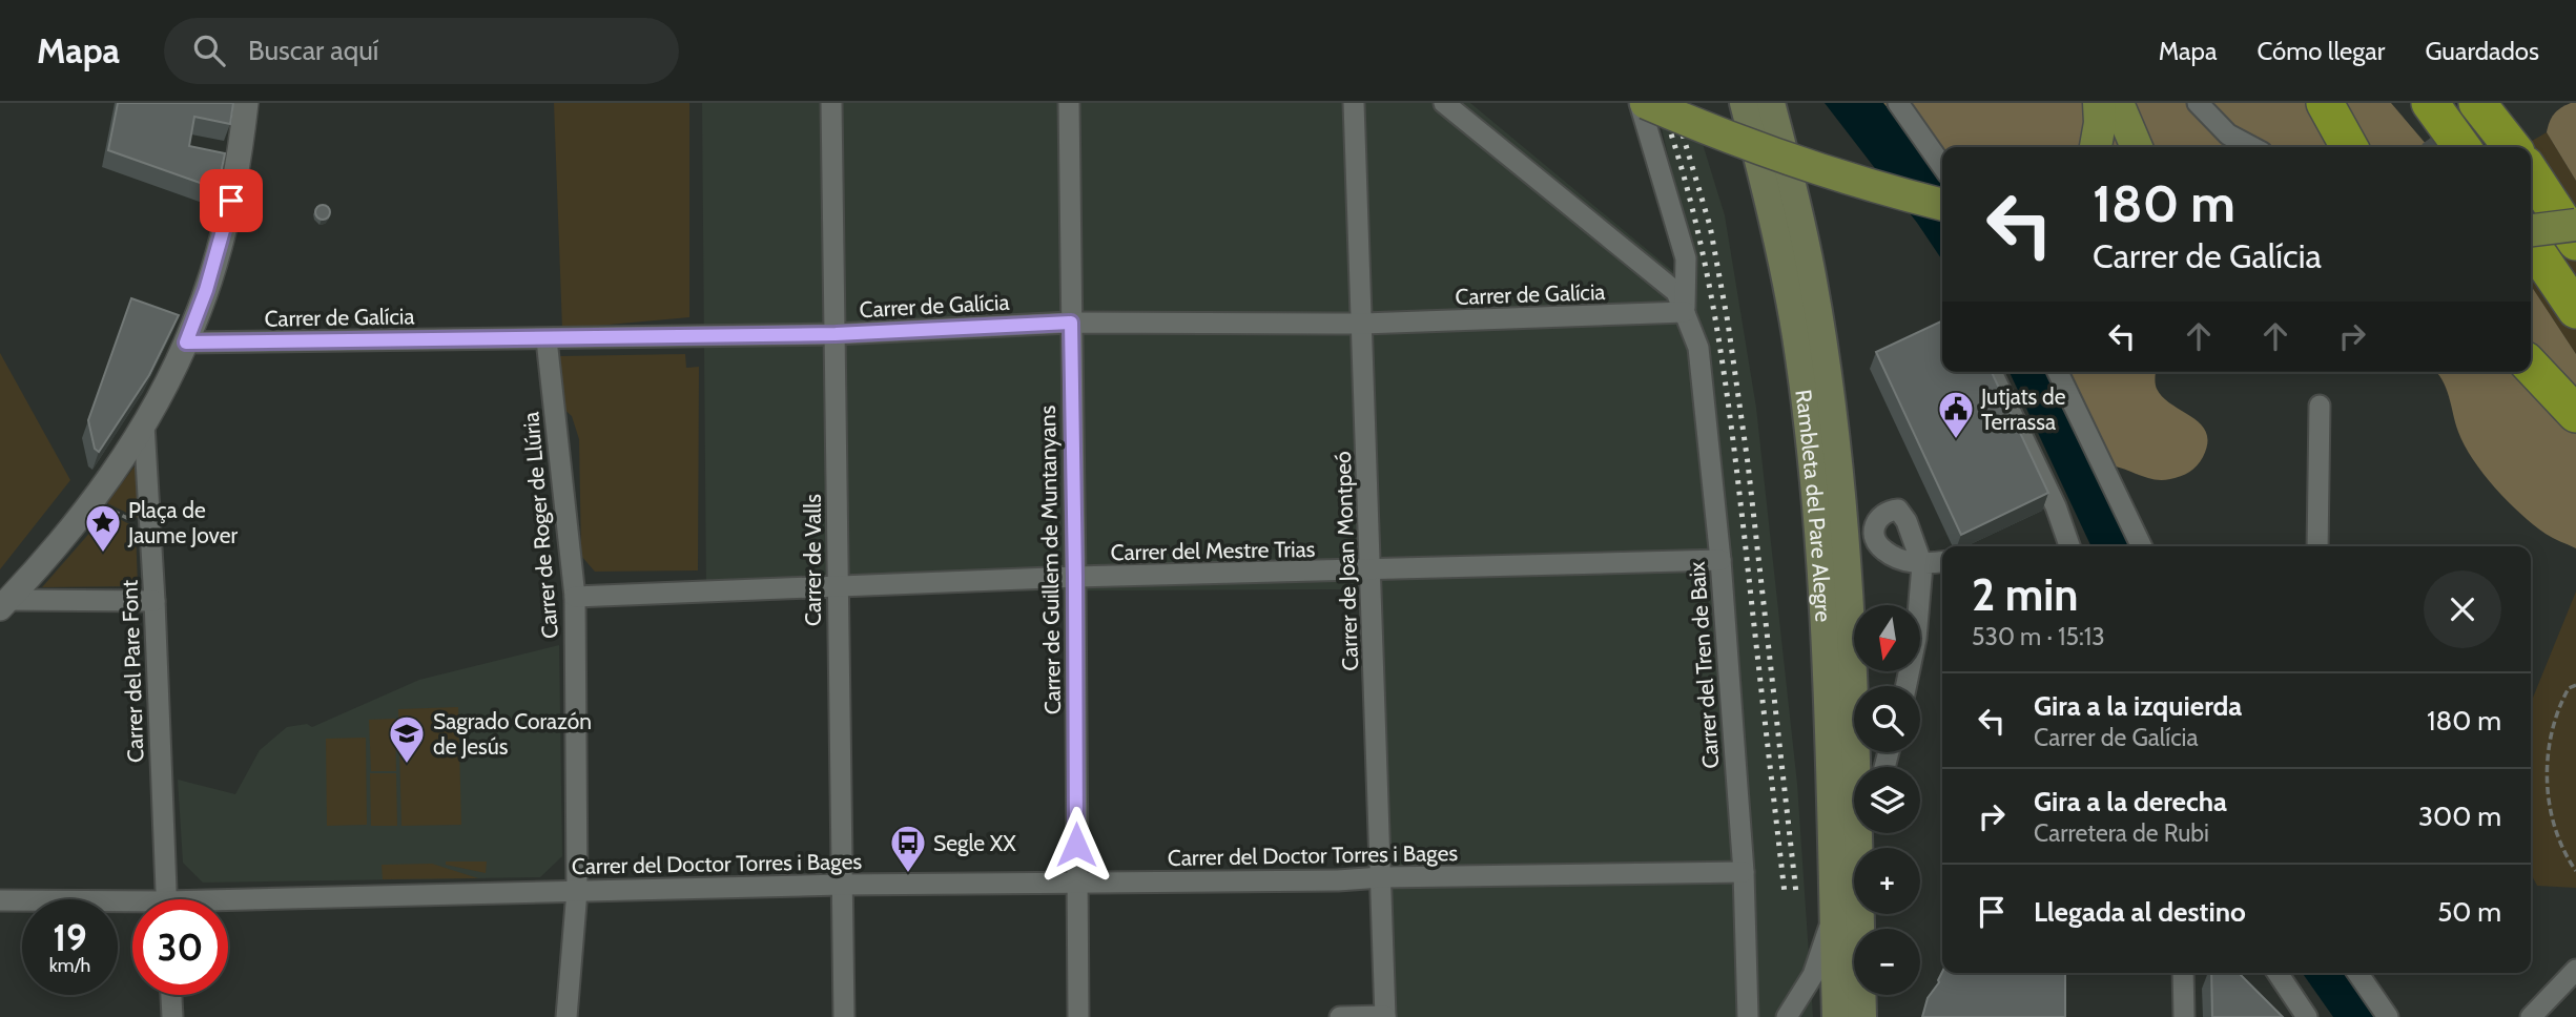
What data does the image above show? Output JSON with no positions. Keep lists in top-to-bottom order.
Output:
{
  "streets": {
    "main road": ["Rambleta del Pare Alegre"],
    "street": [
      "Carrer de Galícia",
      "Carrer de Roger de Llúria",
      "Carrer del Mestre Trias",
      "Carrer de Valls",
      "Carrer de Guillem de Muntanyans",
      "Carrer de Joan Montpeó",
      "Carrer del Tren de Baix",
      "Carrer del Pare Font",
      "Carrer del Doctor Torres i Bages"
    ]
  },
  "crossings": [
    ["Carrer de Galícia", "Carrer de Roger de Llúria"],
    ["Carrer de Galícia", "Carrer de Valls"],
    ["Carrer de Galícia", "Carrer de Guillem de Muntanyans"],
    ["Carrer de Galícia", "Carrer de Joan Montpeó"],
    ["Carrer de Galícia", "Carrer del Tren de Baix"],
    ["Carrer de Roger de Llúria", "Carrer del Mestre Trias"],
    ["Carrer de Roger de Llúria", "Carrer del Doctor Torres i Bages"],
    ["Carrer del Mestre Trias", "Carrer de Valls"],
    ["Carrer del Mestre Trias", "Carrer de Guillem de Muntanyans"],
    ["Carrer del Mestre Trias", "Carrer de Joan Montpeó"],
    ["Carrer del Mestre Trias", "Carrer del Tren de Baix"],
    ["Carrer de Valls", "Carrer del Doctor Torres i Bages"],
    ["Carrer de Guillem de Muntanyans", "Carrer del Doctor Torres i Bages"],
    ["Carrer de Joan Montpeó", "Carrer del Doctor Torres i Bages"],
    ["Carrer del Tren de Baix", "Carrer del Doctor Torres i Bages"]
  ],
  "places": {
    "public building": ["Jutjats de Terrassa"],
    "place": ["Plaça de Jaume Jover"],
    "school or university": ["Sagrado Corazón de Jesús"],
    "bus stop": ["Segle XX"]
  },
  "north": "bottom",
  "page": {
    "header": "Mapa",
    "search": "Buscar aquí",
    "nav": ["Mapa", "Cómo llegar", "Guardados"],
    "turn": ["180 m", "Carrer de Galícia"],
    "heading": ["2 min", "530 m · 15:13"],
    "map_buttons": ["+", "−"],
    "list": [
      {
        "name": "Gira a la izquierda",
        "note": "Carrer de Galícia",
        "value": "180 m"
      },
      {
        "name": "Gira a la derecha",
        "note": "Carretera de Rubi",
        "value": "300 m"
      },
      {
        "name": "Llegada al destino",
        "value": "50 m"
      }
    ],
    "speed": "19 km/h",
    "limit": "30"
  }
}
